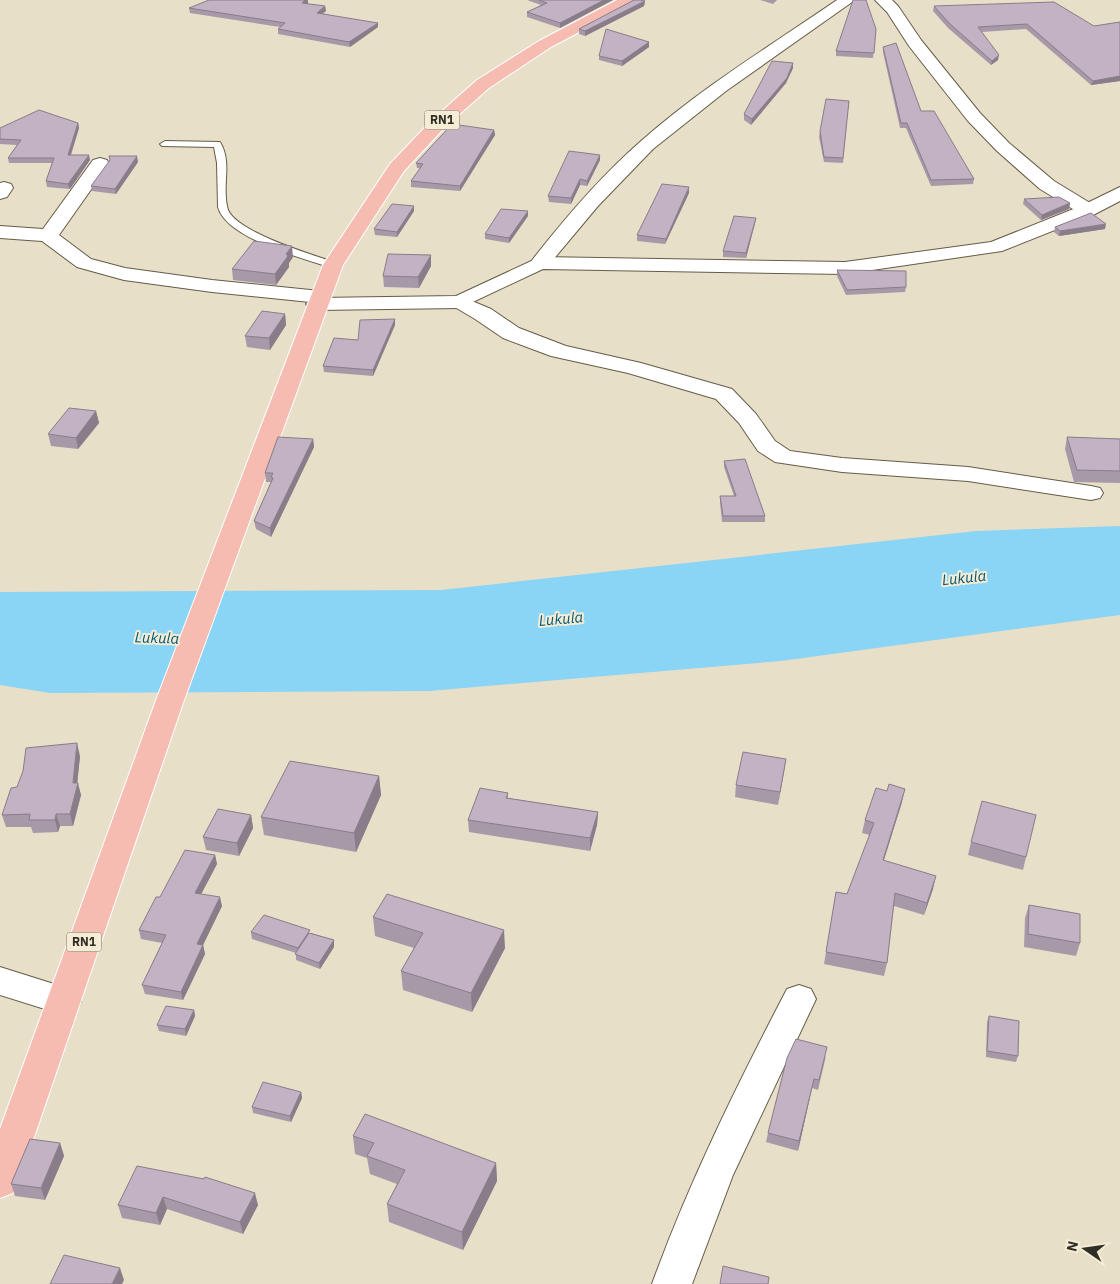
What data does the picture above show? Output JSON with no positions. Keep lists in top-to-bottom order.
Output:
{
  "streets": {
    "highway": ["RN1"]
  },
  "water": ["Lukula"],
  "north": "left"
}
